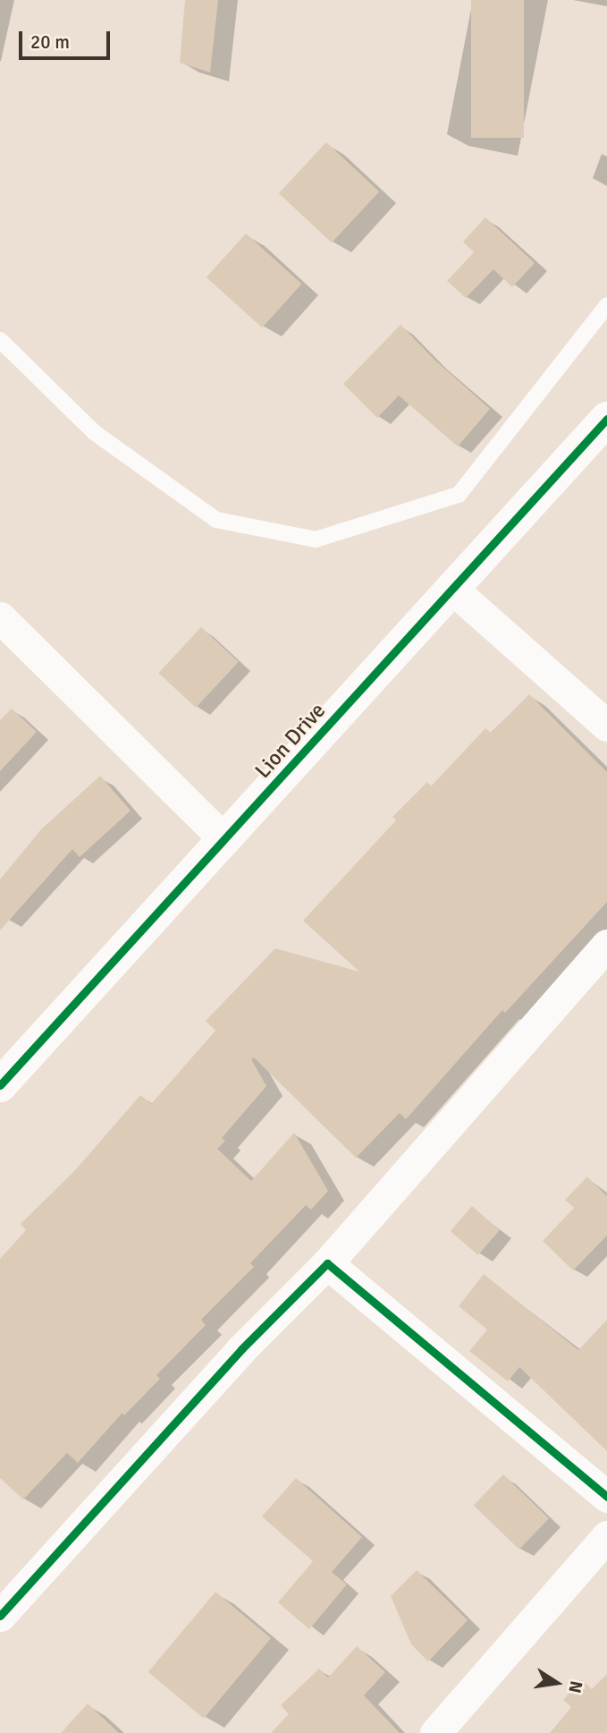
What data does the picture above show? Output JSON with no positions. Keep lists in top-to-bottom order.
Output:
{
  "streets": {
    "street": ["Lion Drive"]
  },
  "scale_bar": "20 m",
  "north": "right"
}
